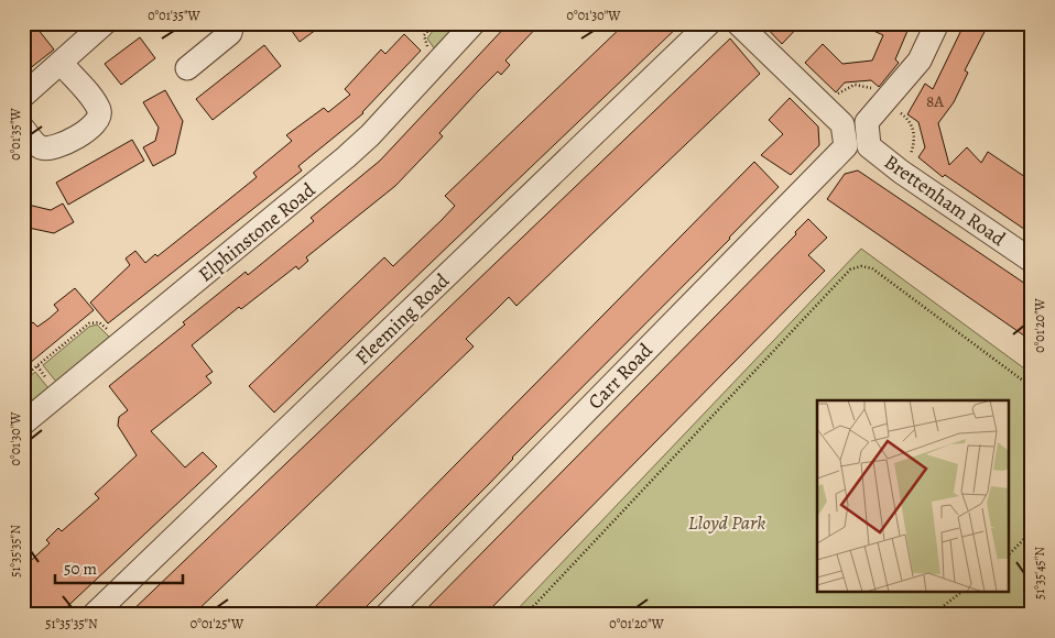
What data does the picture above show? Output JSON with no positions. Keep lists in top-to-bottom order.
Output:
{
  "streets": {
    "street": [
      "Brettenham Road",
      "Elphinstone Road",
      "Fleeming Road",
      "Carr Road"
    ]
  },
  "parks": ["Lloyd Park"],
  "house_numbers": ["8A"],
  "scale_bar": "50 m",
  "coordinates": [
    "0°01'35\"W",
    "0°01'30\"W",
    "0°01'20\"W",
    "51°35'35\"N",
    "51°35'45\"N",
    "0°01'25\"W"
  ]
}
